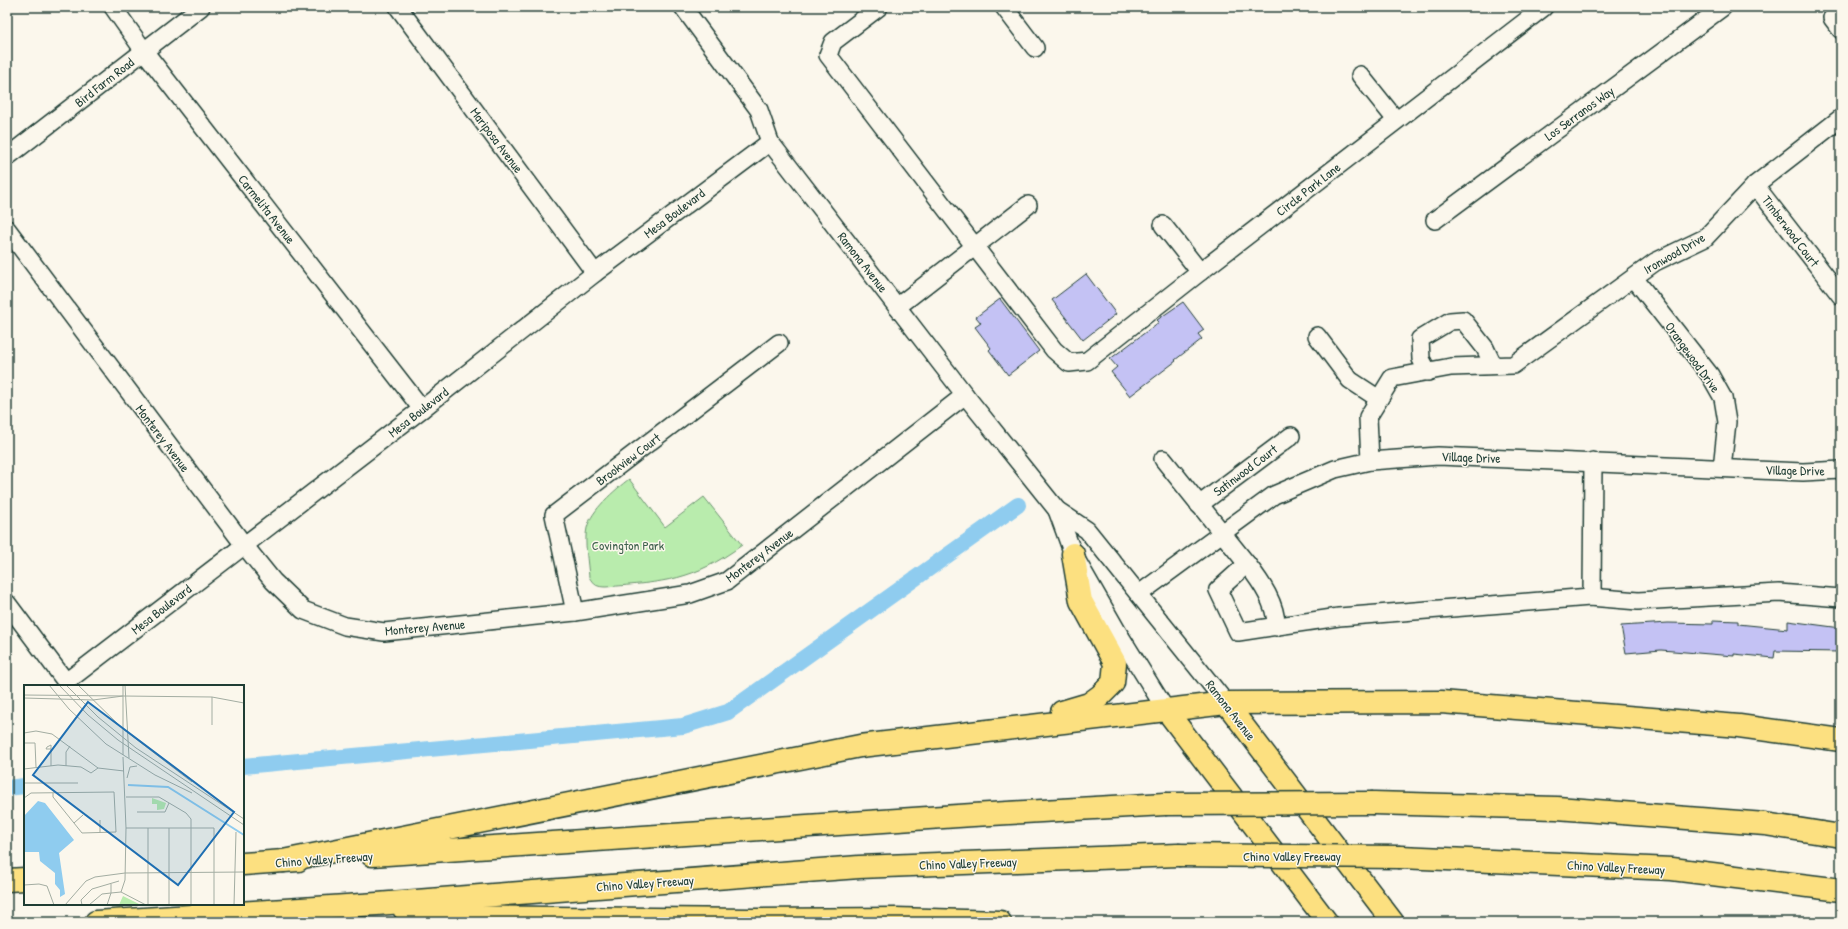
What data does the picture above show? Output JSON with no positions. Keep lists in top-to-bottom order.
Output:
{
  "streets": {
    "highway": ["Chino Valley Freeway"],
    "main road": ["Ramona Avenue"],
    "street": [
      "Bird Farm Road",
      "Los Serranos Way",
      "Mariposa Avenue",
      "Circle Park Lane",
      "Carmelita Avenue",
      "Mesa Boulevard",
      "Timberwood Court",
      "Ironwood Drive",
      "Orangewood Drive",
      "Monterey Avenue",
      "Village Drive",
      "Brookview Court",
      "Satinwood Court"
    ]
  },
  "crossings": [
    ["Bird Farm Road", "Carmelita Avenue"],
    ["Mariposa Avenue", "Mesa Boulevard"],
    ["Carmelita Avenue", "Mesa Boulevard"],
    ["Mesa Boulevard", "Ramona Avenue"],
    ["Mesa Boulevard", "Monterey Avenue"],
    ["Timberwood Court", "Ironwood Drive"],
    ["Ironwood Drive", "Orangewood Drive"],
    ["Ironwood Drive", "Village Drive"],
    ["Ramona Avenue", "Monterey Avenue"],
    ["Ramona Avenue", "Village Drive"],
    ["Orangewood Drive", "Village Drive"],
    ["Monterey Avenue", "Brookview Court"],
    ["Village Drive", "Satinwood Court"]
  ],
  "parks": ["Covington Park"]
}
